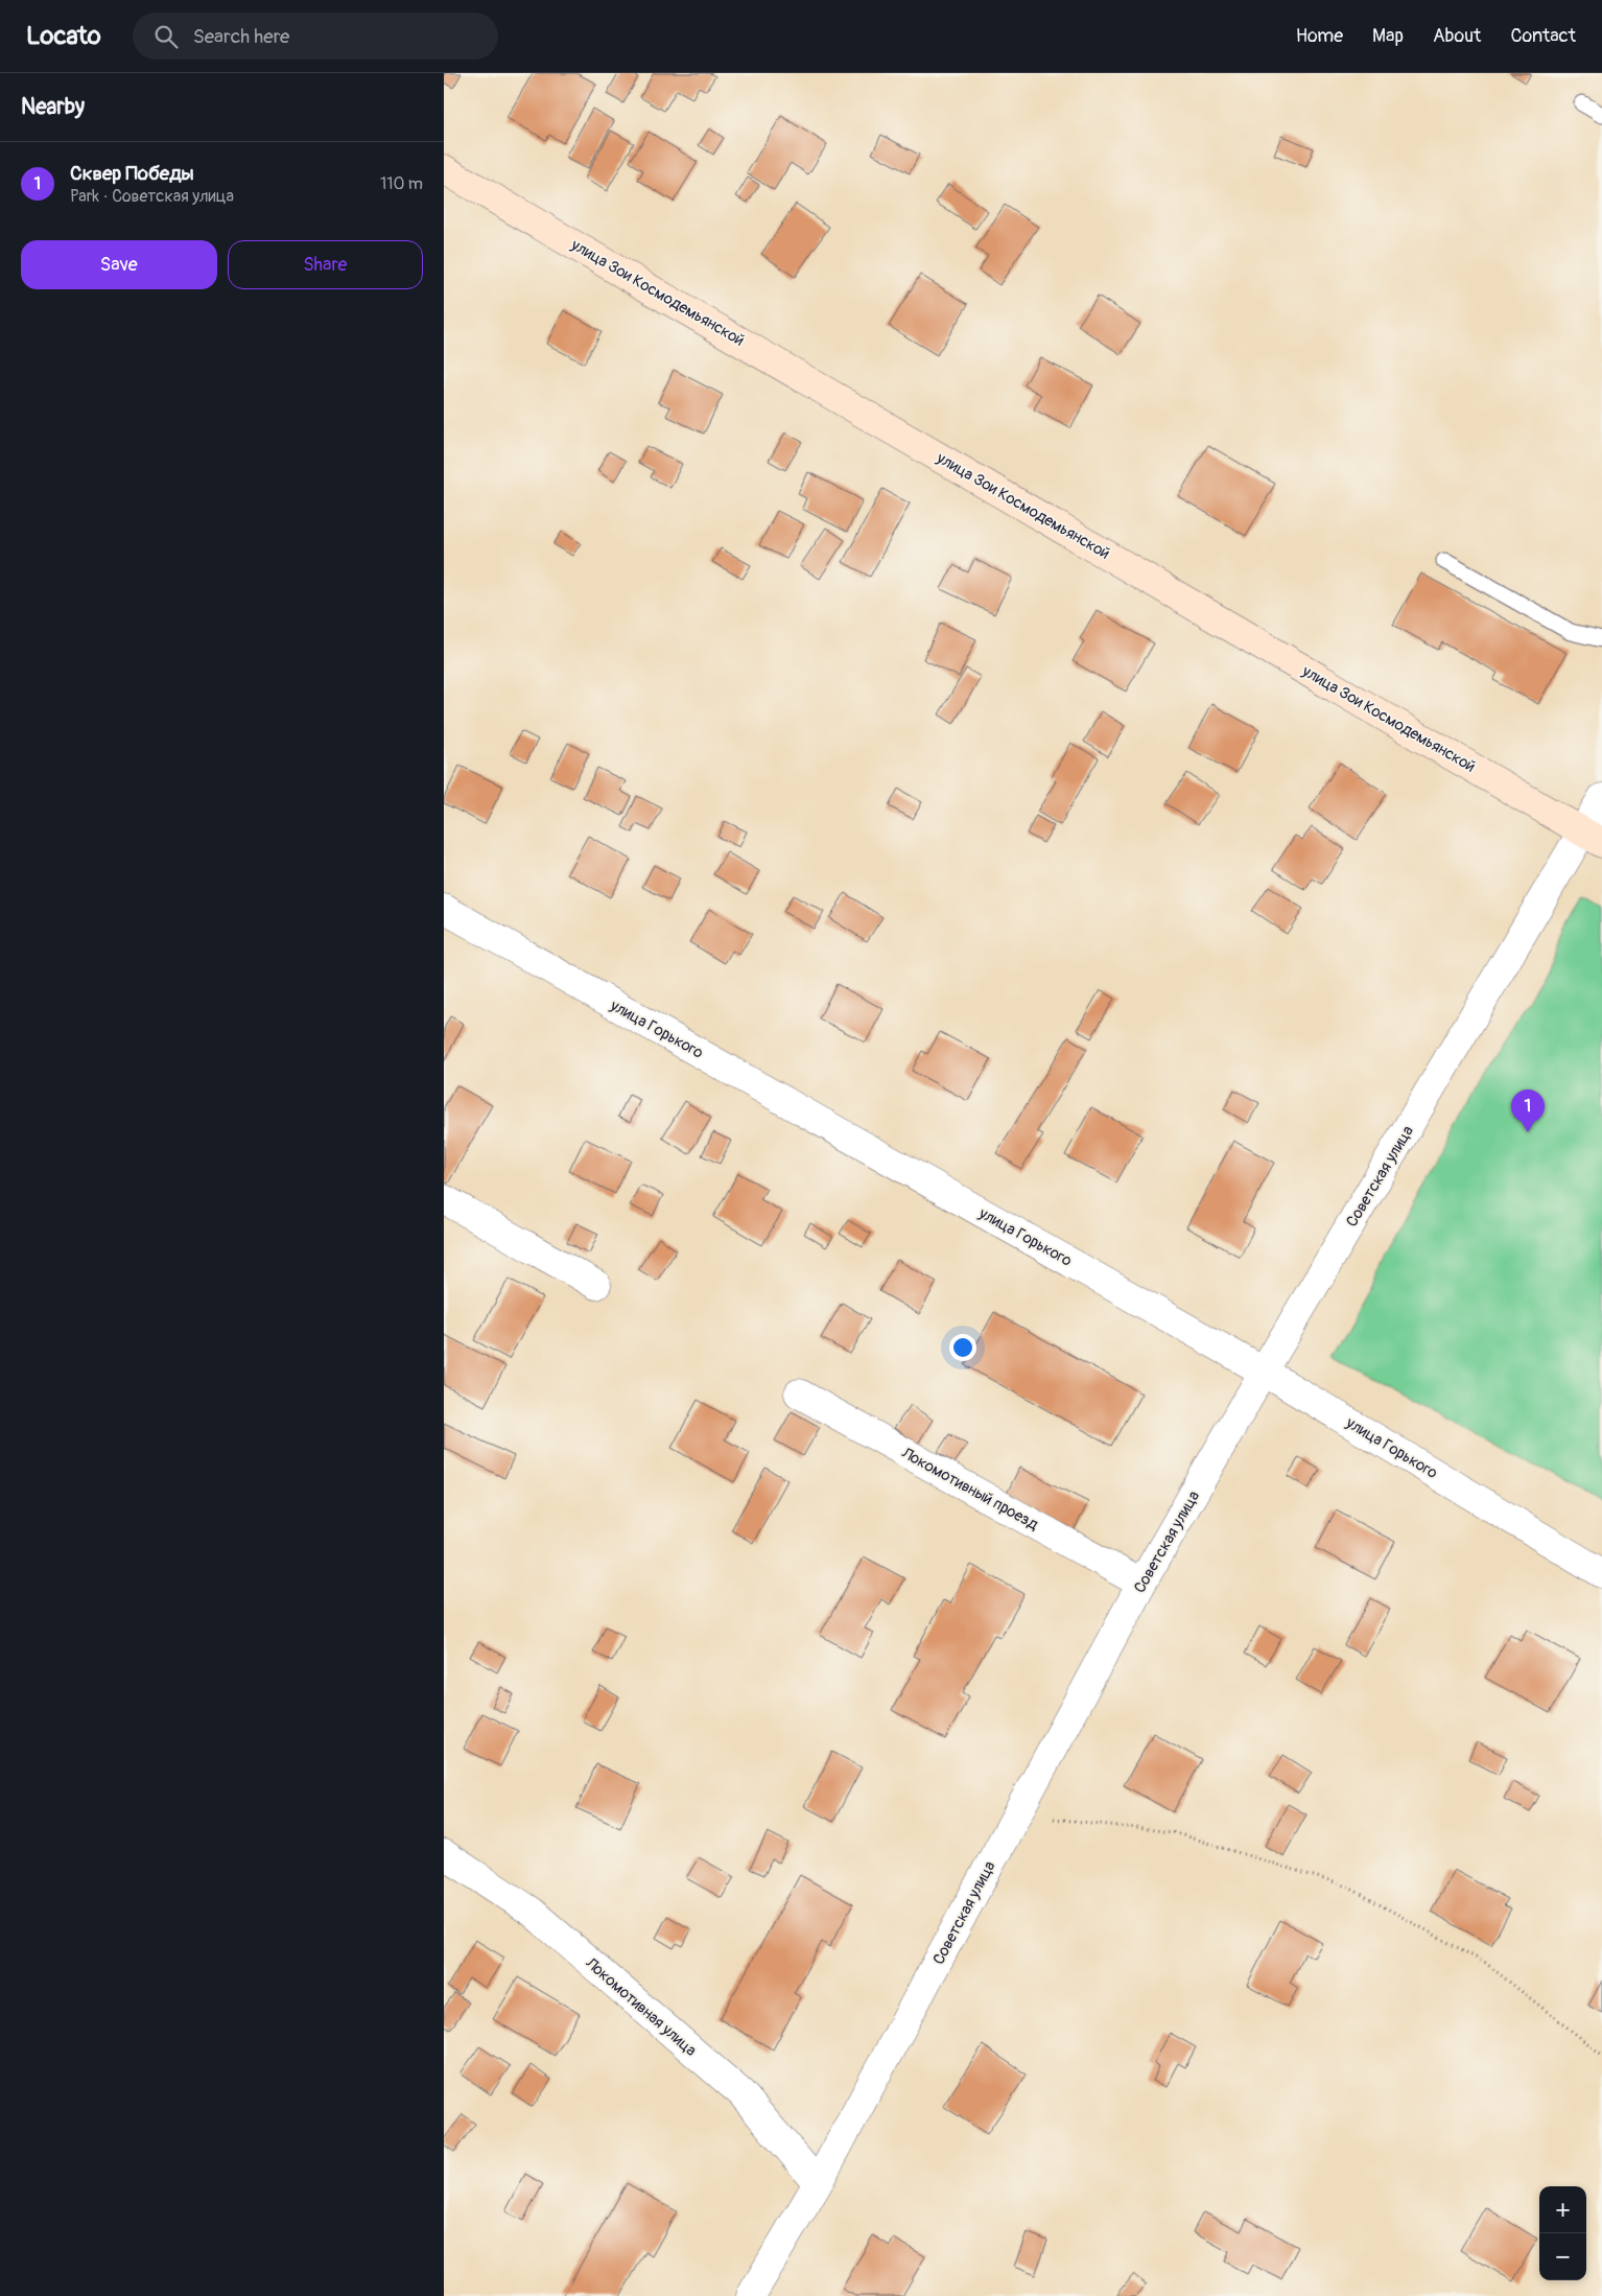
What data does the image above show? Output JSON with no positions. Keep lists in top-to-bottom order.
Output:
{
  "streets": {
    "street": [
      "улица Зои Космодемьянской",
      "улица Горького",
      "Советская улица",
      "Локомотивный проезд",
      "Локомотивная улица"
    ]
  },
  "crossings": [
    ["улица Зои Космодемьянской", "Советская улица"],
    ["улица Горького", "Советская улица"],
    ["Советская улица", "Локомотивный проезд"],
    ["Советская улица", "Локомотивная улица"]
  ],
  "page": {
    "header": "Locato",
    "search": "Search here",
    "nav": [
      "Home",
      "Map",
      "About",
      "Contact"
    ],
    "heading": "Nearby",
    "list": [
      {
        "mark": "1",
        "name": "Сквер Победы",
        "note": "Park · Советская улица",
        "value": "110 m"
      }
    ],
    "buttons": ["Save", "Share"],
    "pins": "1",
    "map_buttons": ["+", "−"]
  }
}
